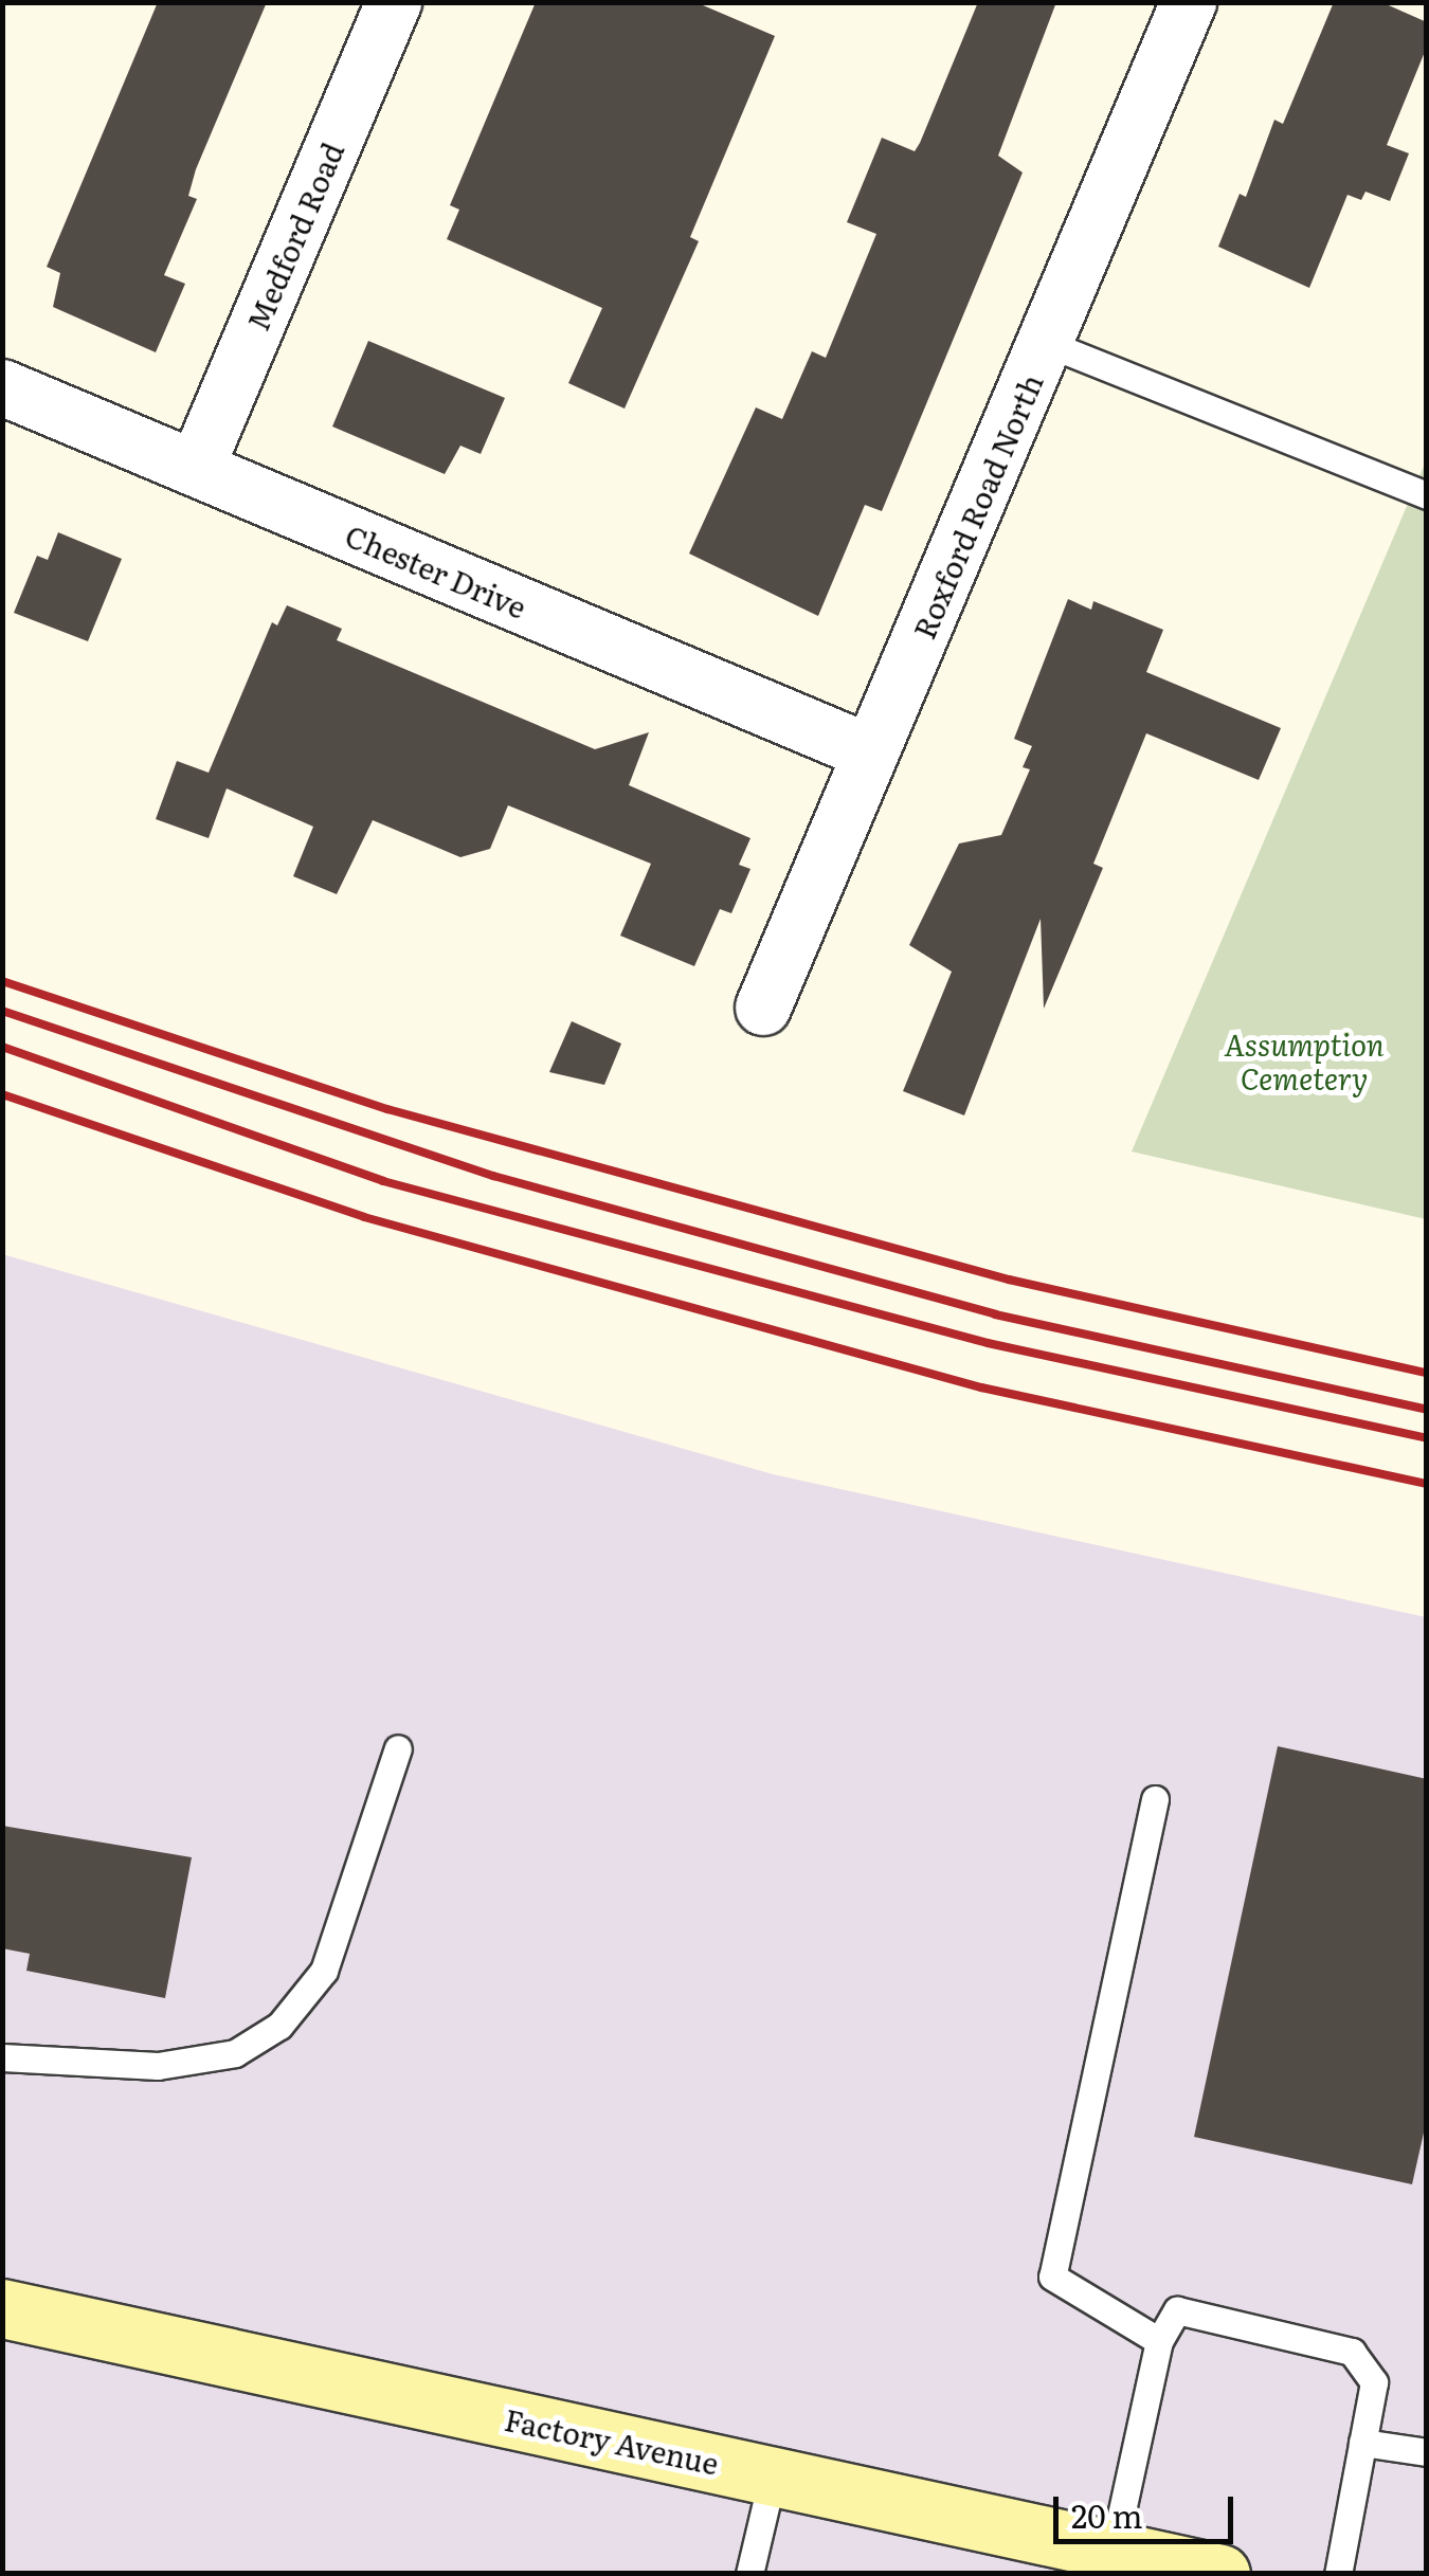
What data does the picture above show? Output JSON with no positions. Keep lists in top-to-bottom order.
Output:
{
  "streets": {
    "street": [
      "Medford Road",
      "Roxford Road North",
      "Chester Drive",
      "Factory Avenue"
    ]
  },
  "crossings": [
    ["Medford Road", "Chester Drive"],
    ["Roxford Road North", "Chester Drive"]
  ],
  "parks": ["Assumption Cemetery"],
  "scale_bar": "20 m"
}
